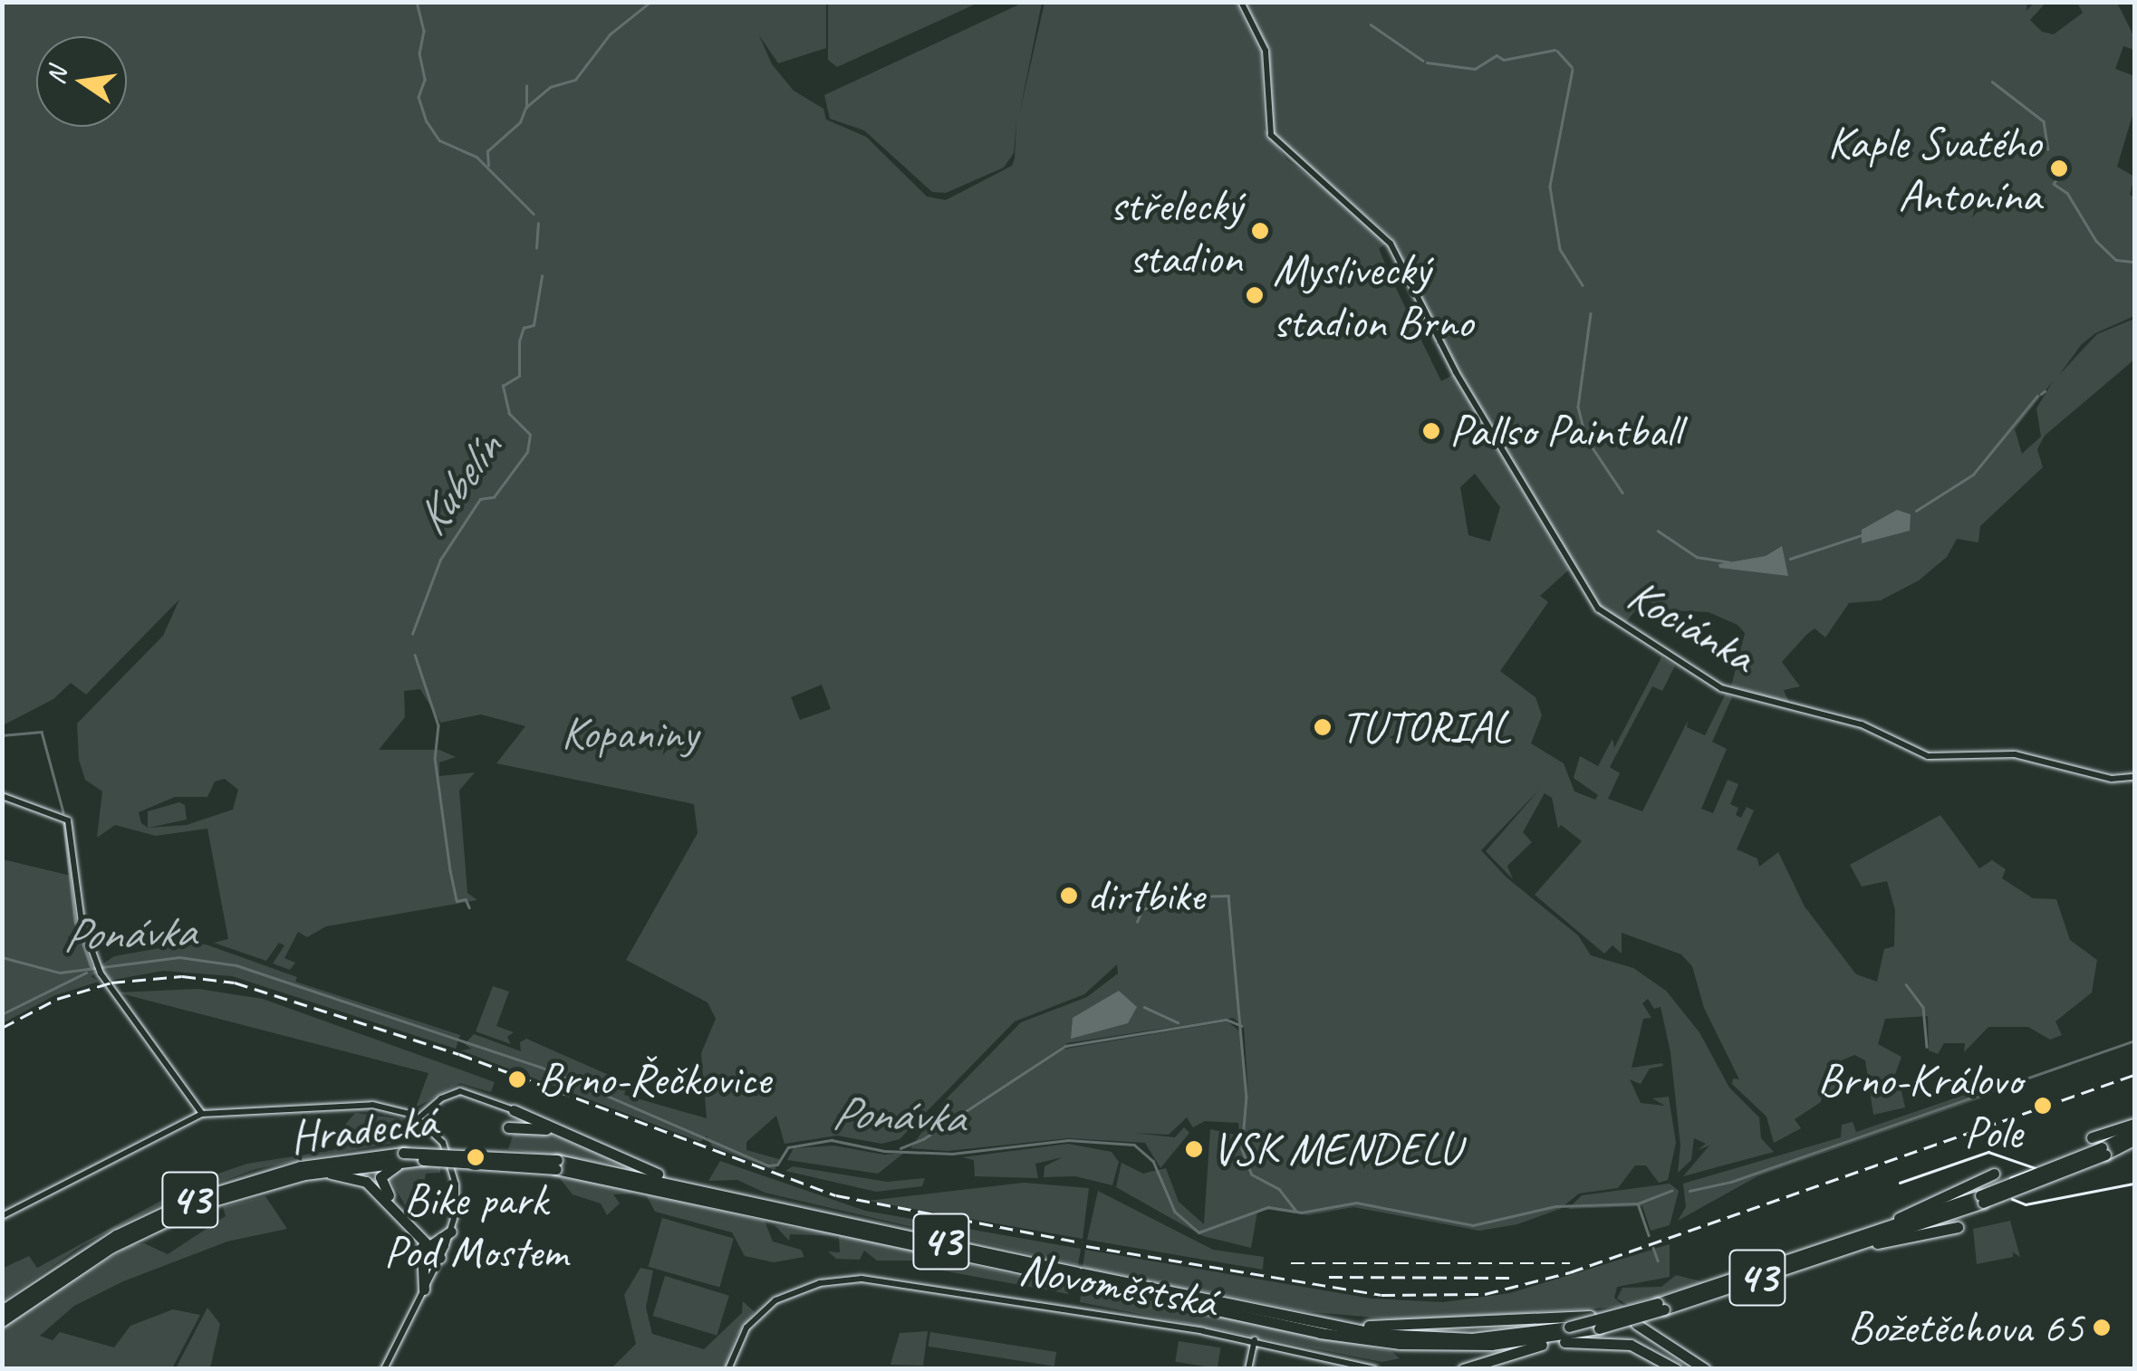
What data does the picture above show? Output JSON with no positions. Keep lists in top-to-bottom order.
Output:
{
  "streets": {
    "highway": ["Hradecká", "43"],
    "street": ["Kociánka", "Novoměstská"]
  },
  "crossings": [
    ["Hradecká", "43"]
  ],
  "water": ["Kubelín", "Ponávka"],
  "parks": ["Kopaniny"],
  "places": [
    "Kaple Svatého Antonína",
    "střelecký stadion",
    "Myslivecký stadion Brno",
    "Pallso Paintball",
    "TUTORIAL",
    "dirtbike",
    "Brno-Řečkovice",
    "Brno-Královo Pole",
    "VSK MENDELU",
    "Bike park Pod Mostem",
    "Božetěchova 65"
  ],
  "north": "left"
}
